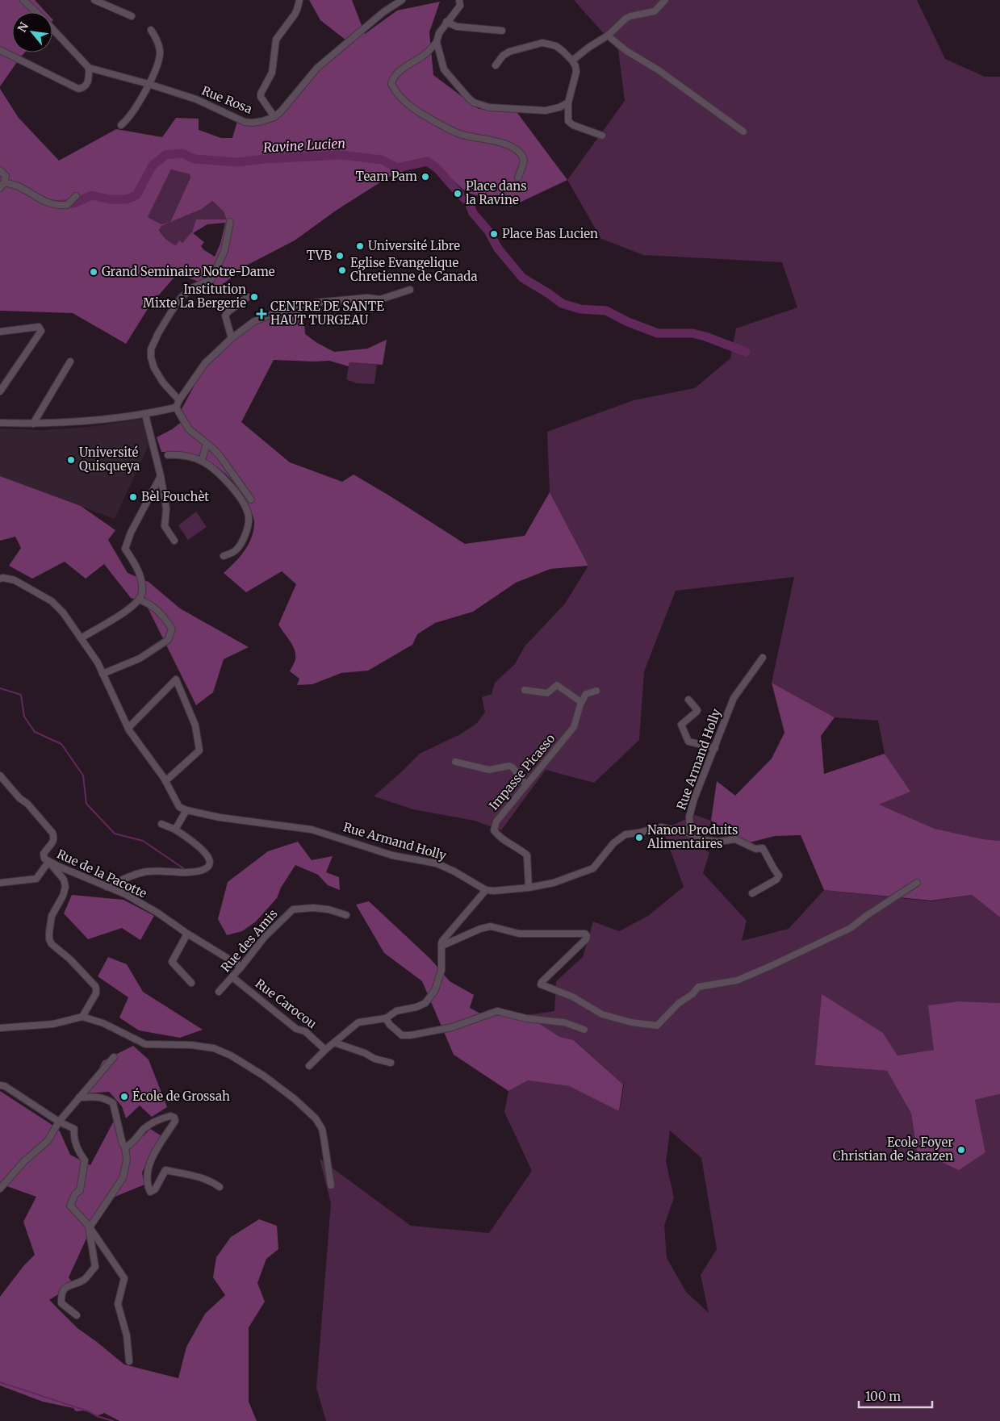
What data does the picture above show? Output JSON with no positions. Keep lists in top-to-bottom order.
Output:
{
  "streets": {
    "street": [
      "Rue Rosa",
      "Rue Armand Holly",
      "Impasse Picasso",
      "Rue de la Pacotte",
      "Rue des Amis",
      "Rue Carocou"
    ]
  },
  "crossings": [
    ["Rue de la Pacotte", "Rue des Amis"],
    ["Rue des Amis", "Rue Carocou"]
  ],
  "water": ["Ravine Lucien"],
  "places": {
    "other": [
      "Team Pam",
      "Place dans la Ravine",
      "Place Bas Lucien",
      "Université Libre",
      "TVB",
      "Eglise Evangelique Chretienne de Canada",
      "Grand Seminaire Notre-Dame",
      "Institution Mixte La Bergerie",
      "Université Quisqueya",
      "Bèl Fouchèt",
      "Nanou Produits Alimentaires",
      "École de Grossah",
      "Ecole Foyer Christian de Sarazen"
    ],
    "health": ["CENTRE DE SANTE HAUT TURGEAU"]
  },
  "scale_bar": "100 m",
  "north": "top left"
}
